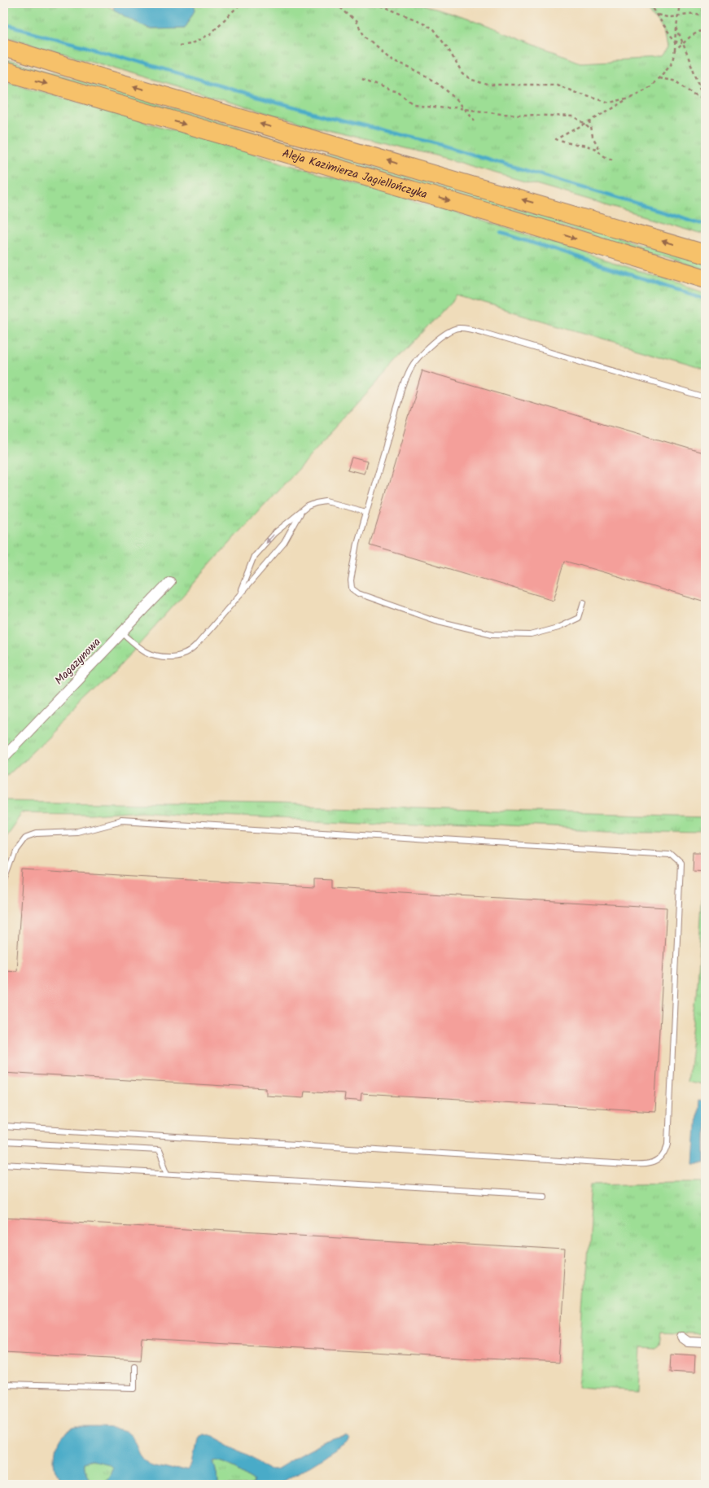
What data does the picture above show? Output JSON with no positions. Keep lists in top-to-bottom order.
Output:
{
  "streets": {
    "highway": ["Aleja Kazimierza Jagiellończyka"],
    "street": ["Magazynowa"]
  }
}
